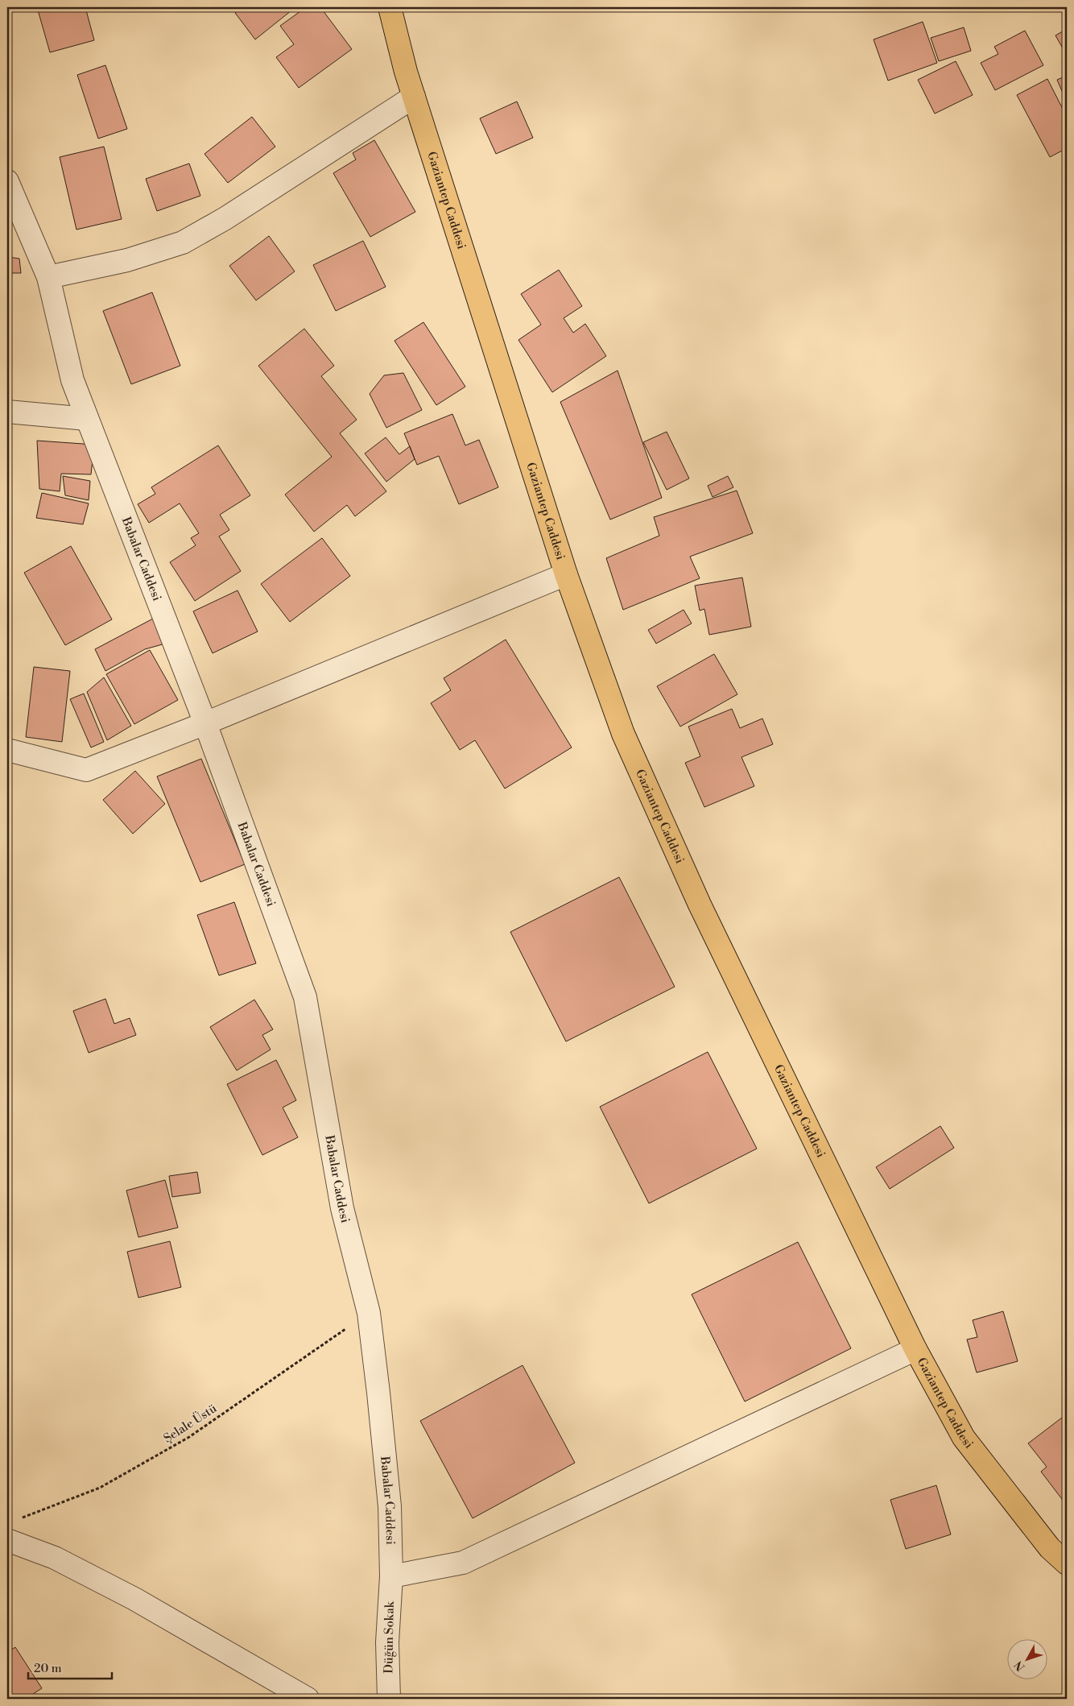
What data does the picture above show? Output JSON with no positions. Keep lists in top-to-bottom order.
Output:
{
  "streets": {
    "main road": ["Gaziantep Caddesi"],
    "street": ["Babalar Caddesi", "Düğün Sokak"],
    "path": ["Şelale Üstü"]
  },
  "crossings": [
    ["Babalar Caddesi", "Şelale Üstü"],
    ["Babalar Caddesi", "Düğün Sokak"]
  ],
  "scale_bar": "20 m",
  "north": "bottom left"
}
